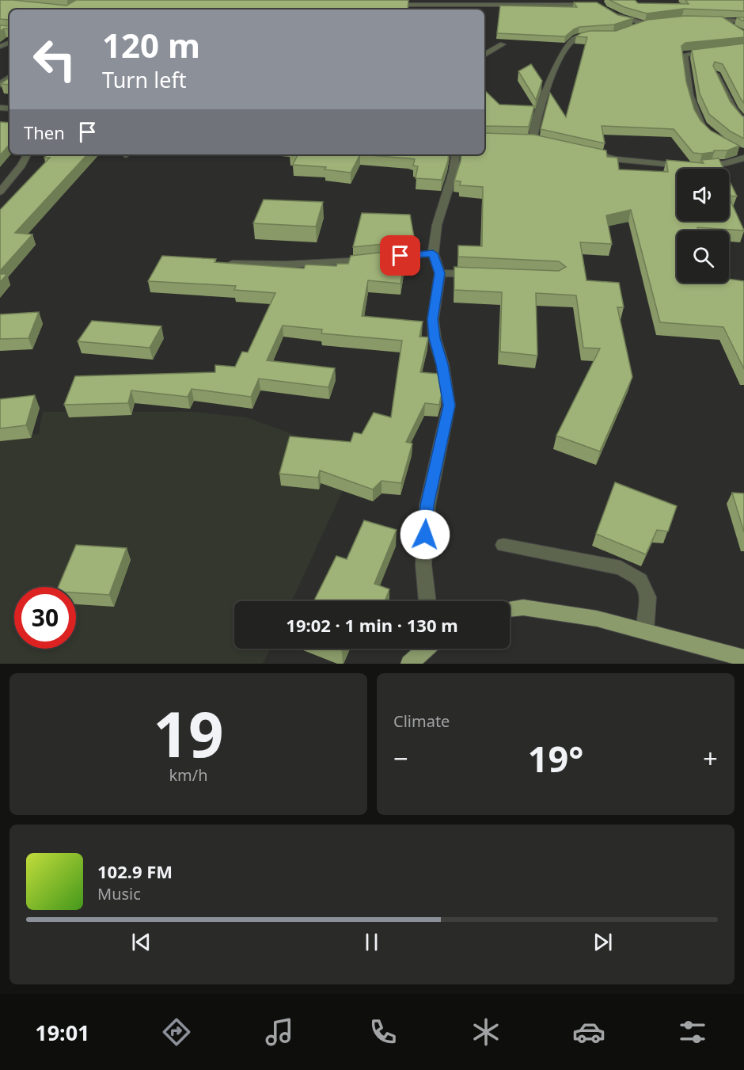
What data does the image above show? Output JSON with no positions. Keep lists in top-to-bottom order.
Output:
{
  "page": {
    "turn": ["120 m", "Turn left"],
    "then": "Then",
    "limit": "30",
    "trip": "19:02 · 1 min · 130 m",
    "tile": [
      ["19", "km/h"],
      "Climate"
    ],
    "heat": ["−", "19°", "+"],
    "song": ["102.9 FM", "Music"],
    "tabs": "19:01"
  }
}
